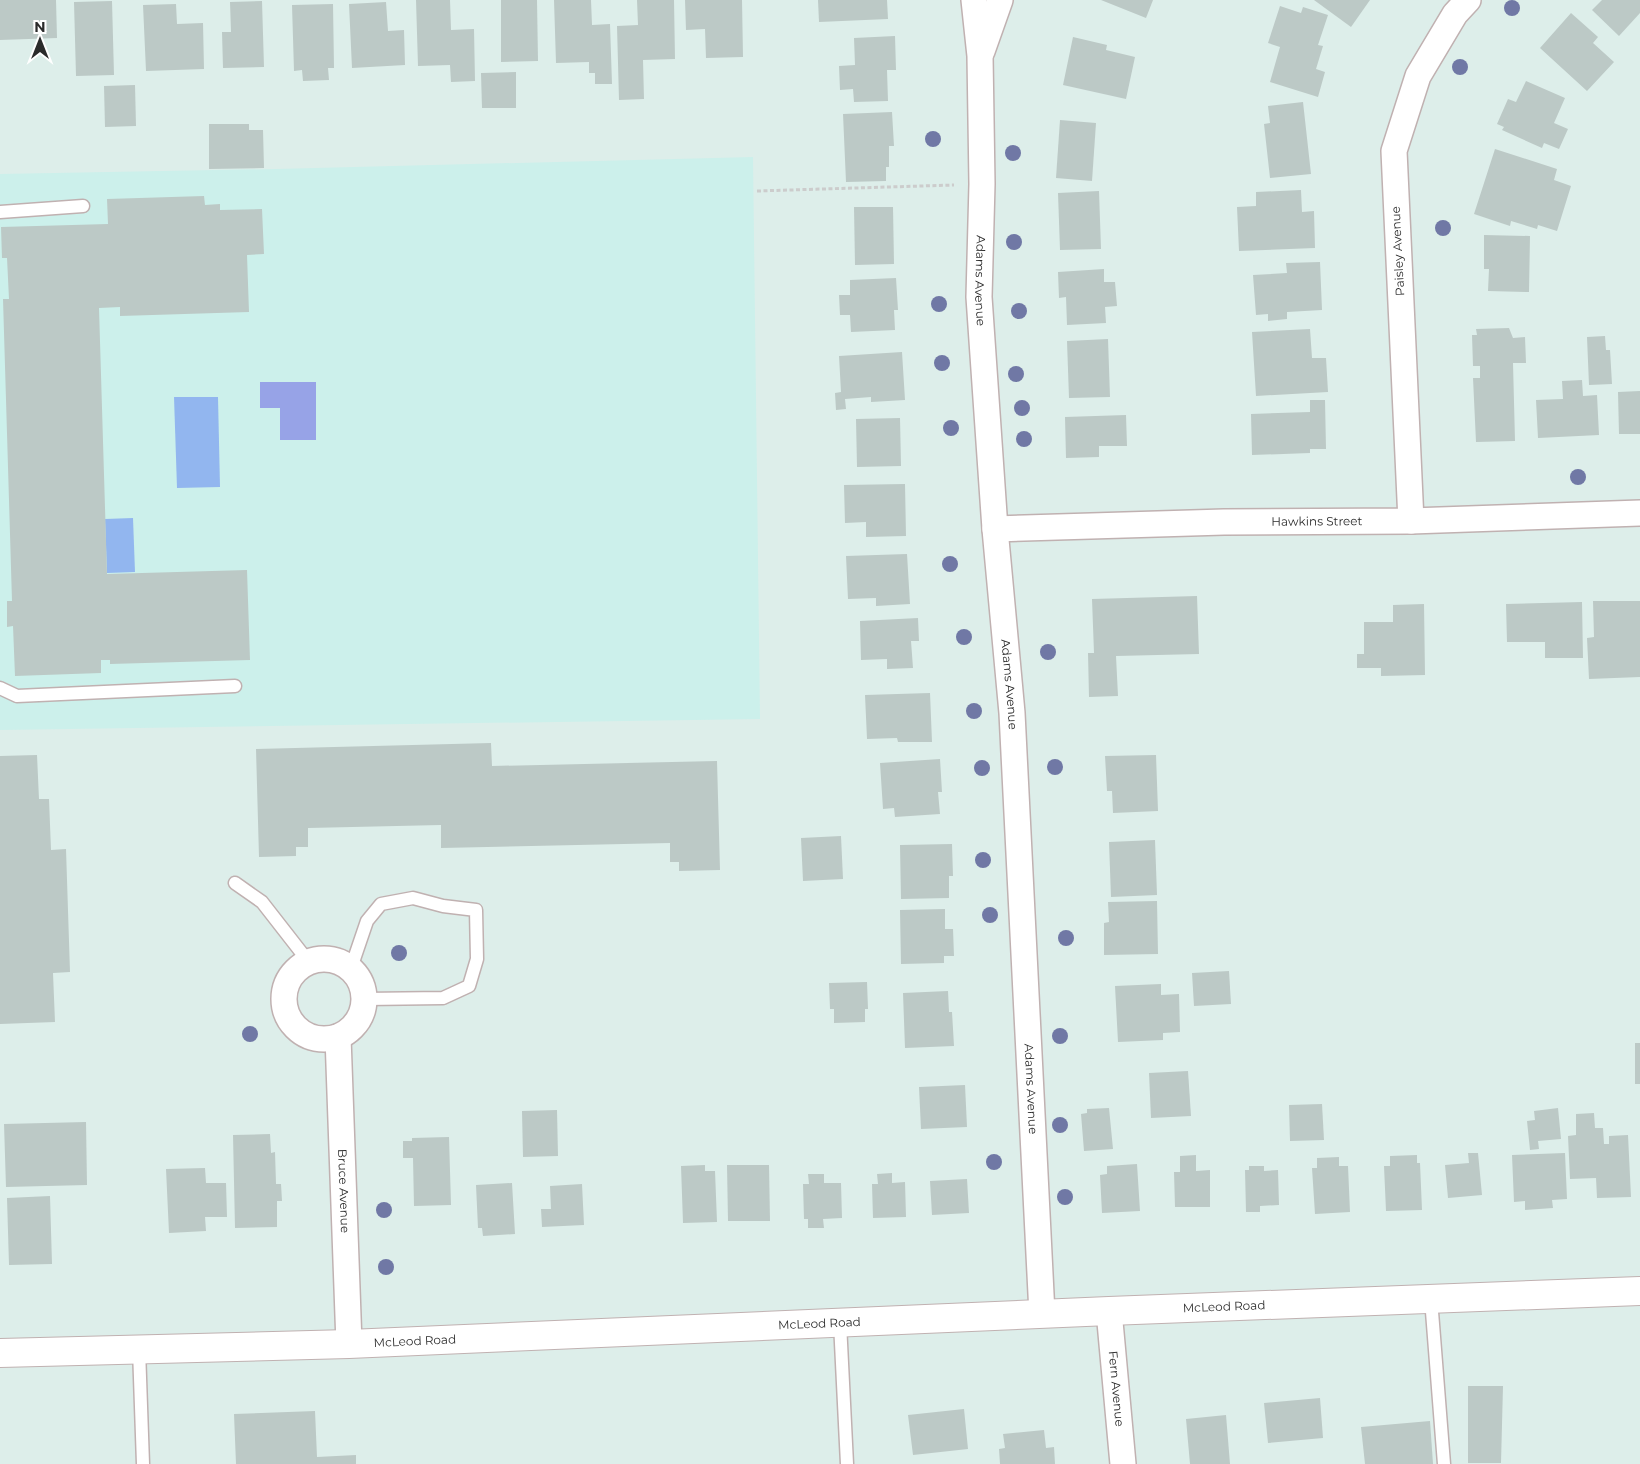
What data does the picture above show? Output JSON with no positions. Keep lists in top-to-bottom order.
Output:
{
  "streets": {
    "main road": ["McLeod Road"],
    "street": [
      "Paisley Avenue",
      "Adams Avenue",
      "Hawkins Street",
      "Bruce Avenue",
      "Fern Avenue"
    ]
  },
  "crossings": [
    ["Paisley Avenue", "Hawkins Street"],
    ["Adams Avenue", "Hawkins Street"],
    ["Adams Avenue", "McLeod Road"],
    ["Bruce Avenue", "McLeod Road"],
    ["McLeod Road", "Fern Avenue"]
  ],
  "north": "top"
}
